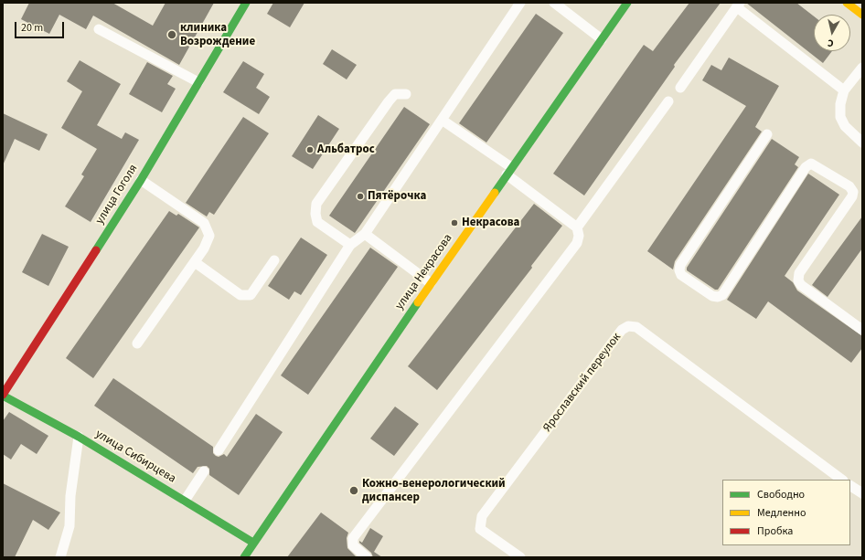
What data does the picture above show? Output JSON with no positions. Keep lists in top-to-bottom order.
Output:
{
  "streets": {
    "main road": ["улица Гоголя", "улица Некрасова", "улица Сибирцева"],
    "lane": ["Ярославский переулок"]
  },
  "crossings": [
    ["улица Гоголя", "улица Сибирцева"],
    ["улица Некрасова", "улица Сибирцева"]
  ],
  "places": [
    "клиника Возрождение",
    "Альбатрос",
    "Пятёрочка",
    "Некрасова",
    "Кожно-венерологический диспансер"
  ],
  "legend": ["Свободно", "Медленно", "Пробка"],
  "scale_bar": "20 m",
  "north": "bottom"
}
